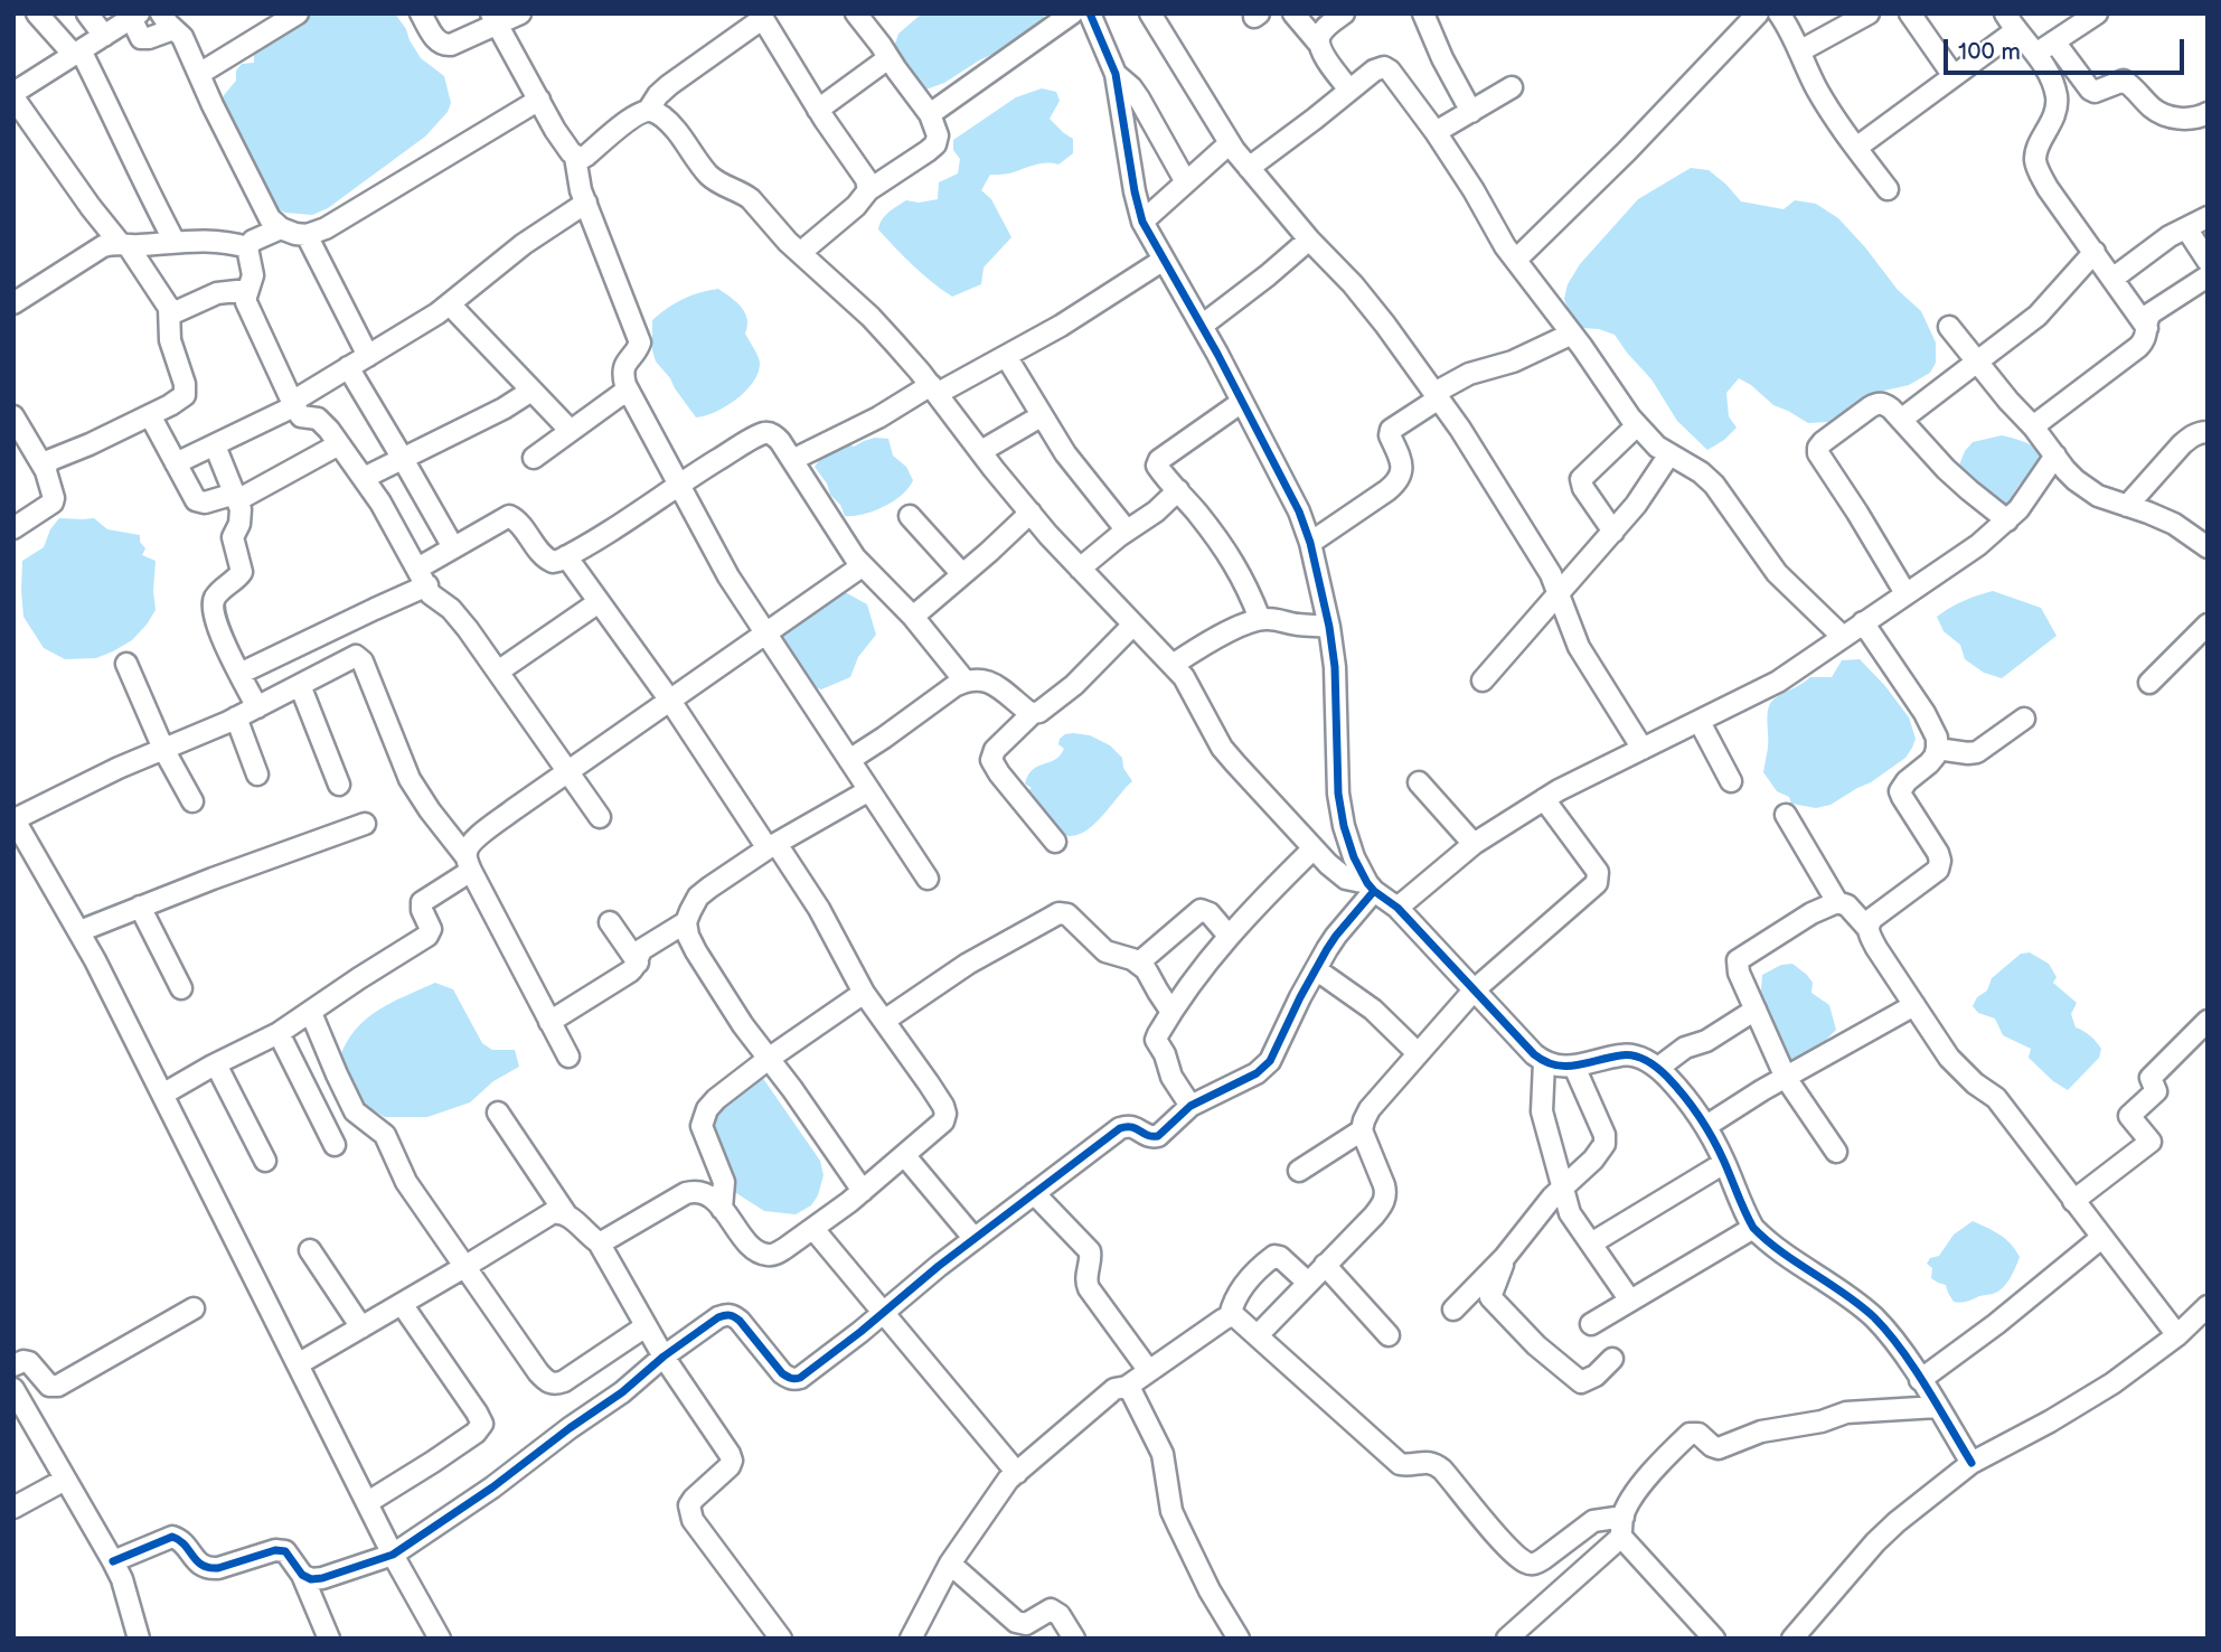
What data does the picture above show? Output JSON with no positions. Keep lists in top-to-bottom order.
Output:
{
  "scale_bar": "100 m"
}
